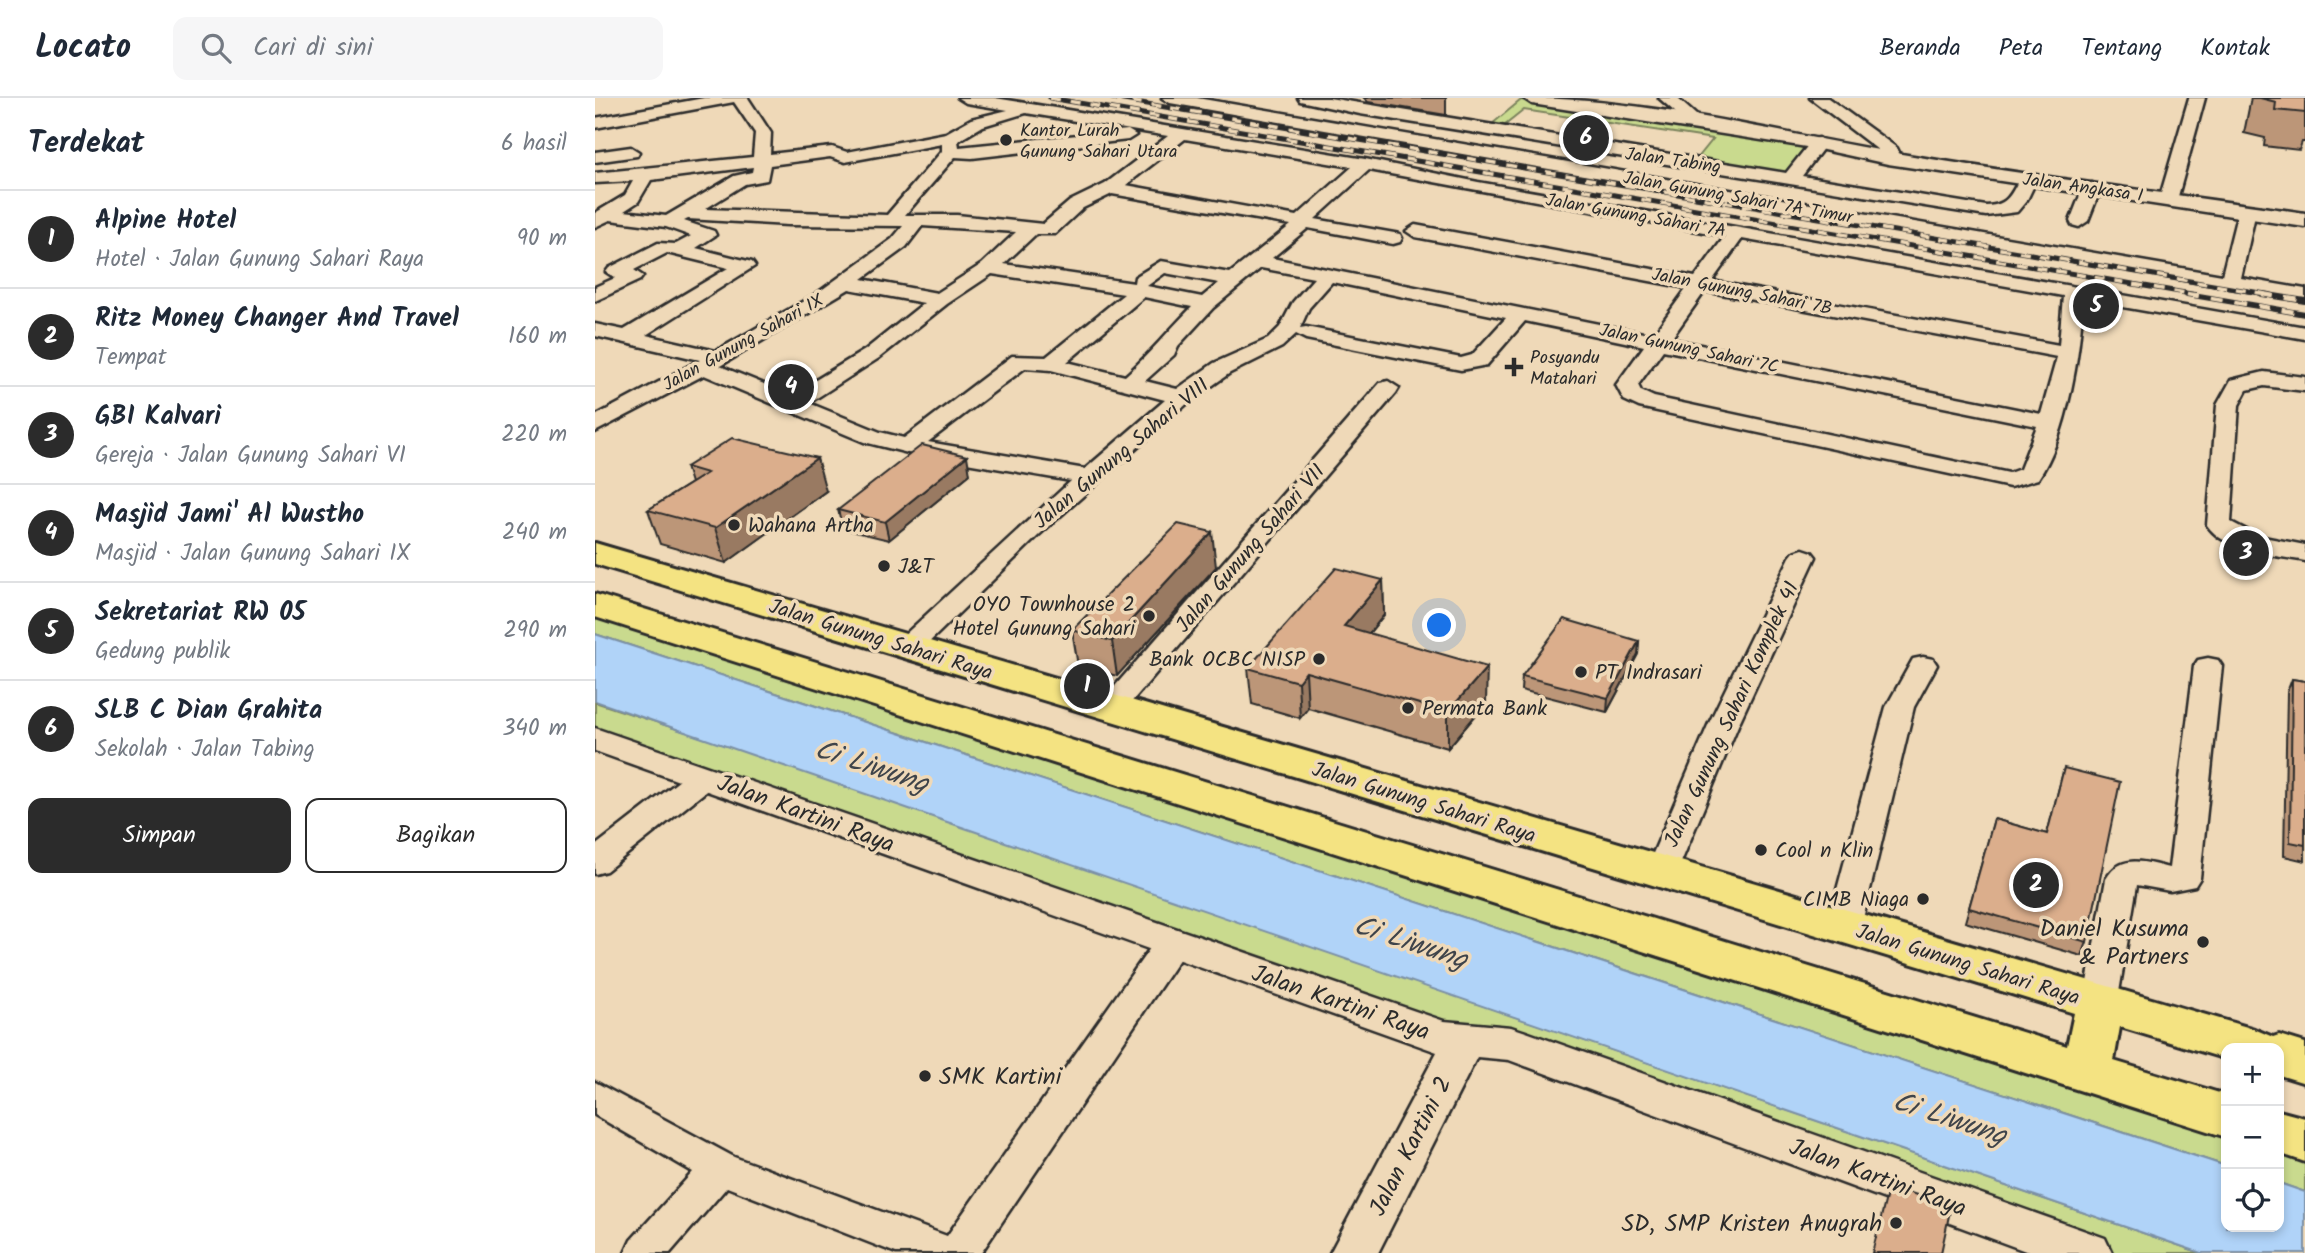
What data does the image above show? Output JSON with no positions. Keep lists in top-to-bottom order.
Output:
{
  "streets": {
    "main road": ["Jalan Gunung Sahari Raya"],
    "street": [
      "Jalan Tabing",
      "Jalan Angkasa I",
      "Jalan Gunung Sahari 7A Timur",
      "Jalan Gunung Sahari 7A",
      "Jalan Gunung Sahari 7B",
      "Jalan Gunung Sahari IX",
      "Jalan Gunung Sahari 7C",
      "Jalan Gunung Sahari VIII",
      "Jalan Gunung Sahari VII",
      "Jalan Gunung Sahari Komplek 41",
      "Jalan Kartini Raya",
      "Jalan Kartini 2"
    ]
  },
  "crossings": [
    ["Jalan Tabing", "Jalan Angkasa I"],
    ["Jalan Gunung Sahari 7C", "Jalan Gunung Sahari VIII"],
    ["Jalan Gunung Sahari VIII", "Jalan Gunung Sahari Raya"],
    ["Jalan Gunung Sahari VII", "Jalan Gunung Sahari Raya"],
    ["Jalan Gunung Sahari Raya", "Jalan Gunung Sahari Komplek 41"],
    ["Jalan Kartini Raya", "Jalan Kartini 2"]
  ],
  "water": ["Ci Liwung"],
  "places": {
    "other": [
      "Kantor Lurah Gunung Sahari Utara",
      "Wahana Artha",
      "J&T",
      "OYO Townhouse 2 Hotel Gunung Sahari",
      "Bank OCBC NISP",
      "PT Indrasari",
      "Permata Bank",
      "Cool n Klin",
      "CIMB Niaga",
      "Daniel Kusuma & Partners",
      "SMK Kartini",
      "SD, SMP Kristen Anugrah"
    ],
    "health": ["Posyandu Matahari"]
  },
  "page": {
    "header": "Locato",
    "search": "Cari di sini",
    "nav": [
      "Beranda",
      "Peta",
      "Tentang",
      "Kontak"
    ],
    "heading": ["Terdekat", "6 hasil"],
    "pins": [
      "6",
      "5",
      "4",
      "3",
      "1",
      "2"
    ],
    "list": [
      {
        "mark": "1",
        "name": "Alpine Hotel",
        "note": "Hotel · Jalan Gunung Sahari Raya",
        "value": "90 m"
      },
      {
        "mark": "2",
        "name": "Ritz Money Changer And Travel",
        "note": "Tempat",
        "value": "160 m"
      },
      {
        "mark": "3",
        "name": "GBI Kalvari",
        "note": "Gereja · Jalan Gunung Sahari VI",
        "value": "220 m"
      },
      {
        "mark": "4",
        "name": "Masjid Jami' Al Wustho",
        "note": "Masjid · Jalan Gunung Sahari IX",
        "value": "240 m"
      },
      {
        "mark": "5",
        "name": "Sekretariat RW 05",
        "note": "Gedung publik",
        "value": "290 m"
      },
      {
        "mark": "6",
        "name": "SLB C Dian Grahita",
        "note": "Sekolah · Jalan Tabing",
        "value": "340 m"
      }
    ],
    "buttons": ["Simpan", "Bagikan"],
    "map_buttons": ["+", "−"]
  }
}
